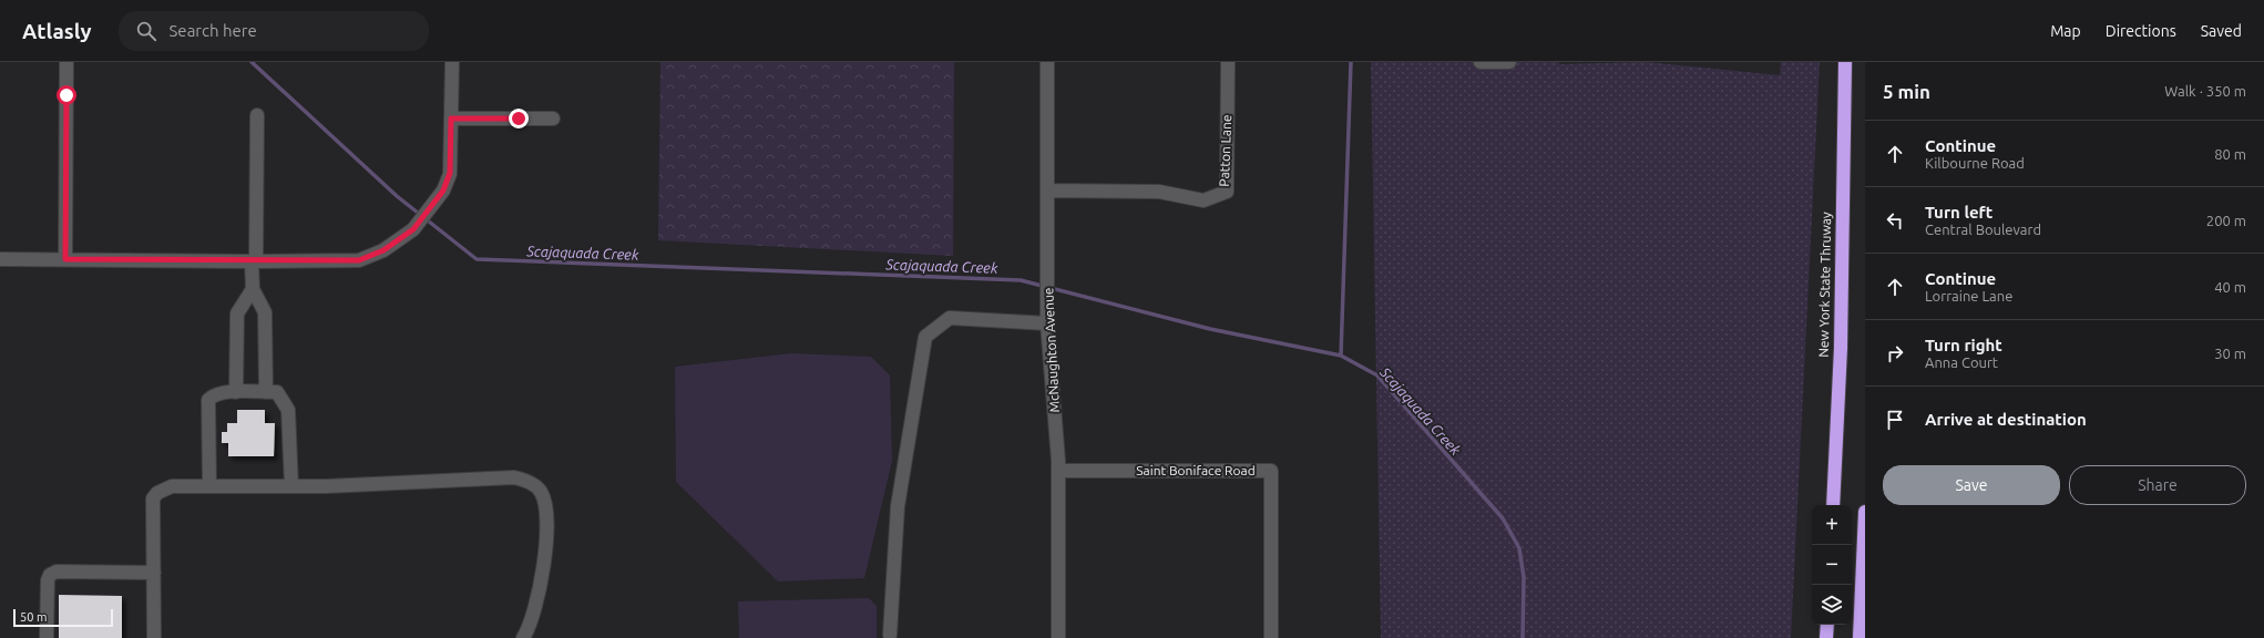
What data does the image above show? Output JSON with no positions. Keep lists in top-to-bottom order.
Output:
{
  "streets": {
    "highway": ["New York State Thruway"],
    "street": ["Patton Lane", "McNaughton Avenue", "Saint Boniface Road"]
  },
  "crossings": [
    ["Patton Lane", "McNaughton Avenue"],
    ["McNaughton Avenue", "Saint Boniface Road"]
  ],
  "water": ["Scajaquada Creek"],
  "scale_bar": "50 m",
  "page": {
    "header": "Atlasly",
    "search": "Search here",
    "nav": ["Map", "Directions", "Saved"],
    "heading": ["5 min", "Walk · 350 m"],
    "list": [
      ["Continue", "Kilbourne Road", "80 m"],
      ["Turn left", "Central Boulevard", "200 m"],
      ["Continue", "Lorraine Lane", "40 m"],
      ["Turn right", "Anna Court", "30 m"],
      "Arrive at destination"
    ],
    "buttons": ["Save", "Share"],
    "map_buttons": ["+", "−"],
    "scale": "50 m"
  }
}
